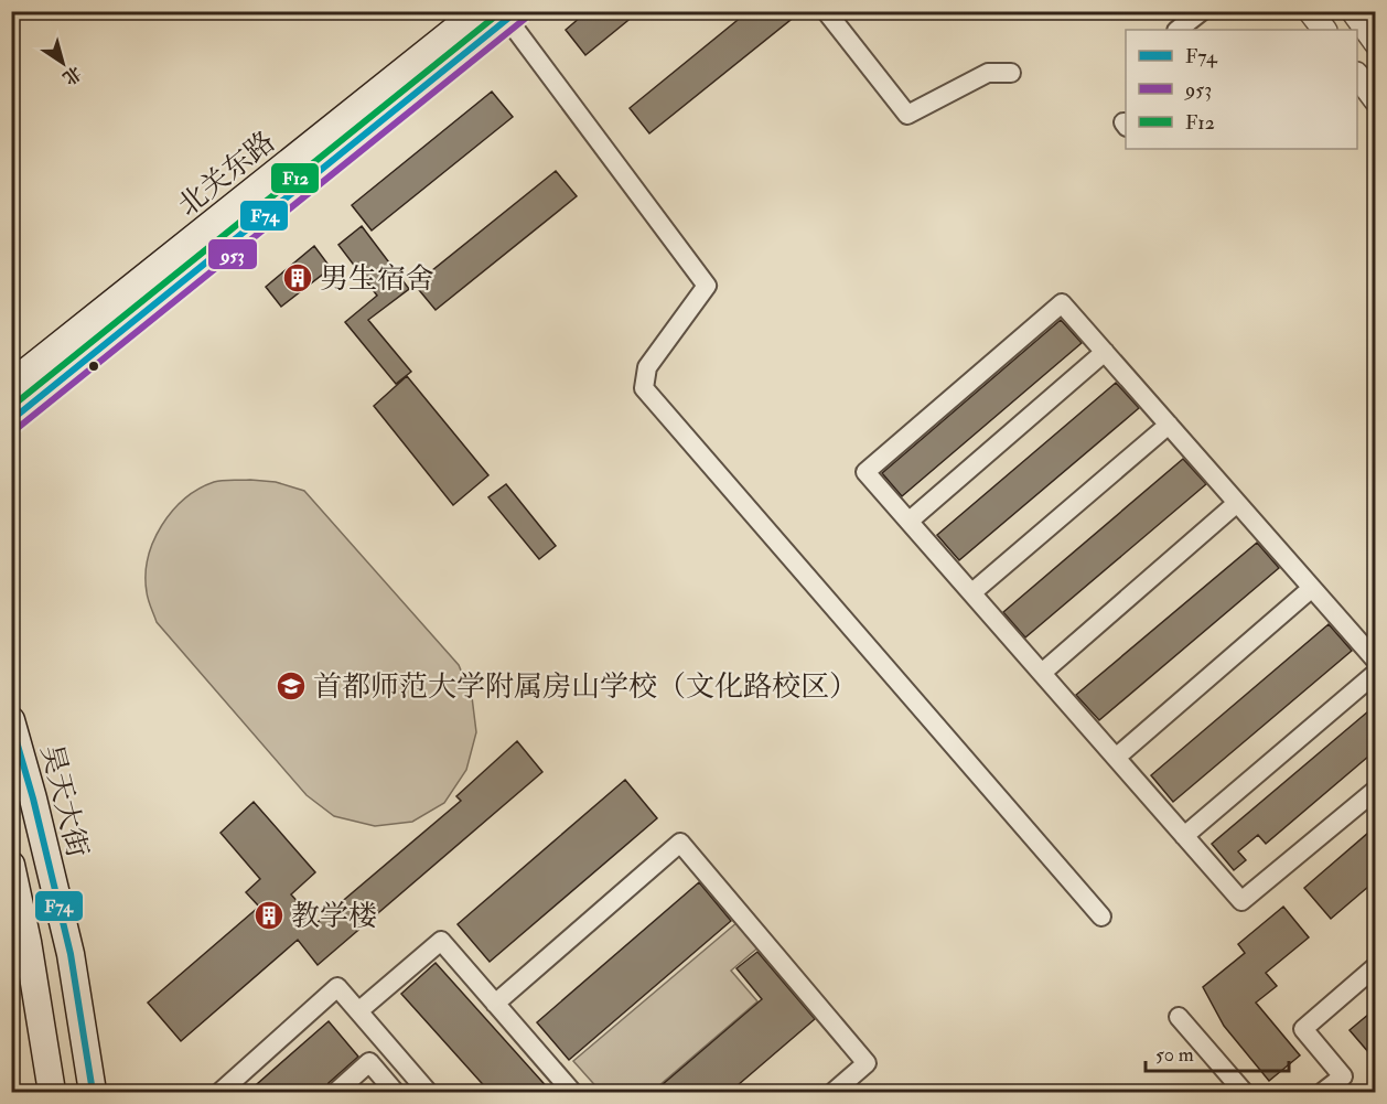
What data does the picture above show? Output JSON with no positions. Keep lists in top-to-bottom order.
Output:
{
  "streets": {
    "main road": ["北关东路", "昊天大街"]
  },
  "places": {
    "building": ["男生宿舍", "教学楼"],
    "school or university": ["首都师范大学附属房山学校（文化路校区）"]
  },
  "lines": ["transit line F74", "transit line F12", "transit line 953"],
  "legend": ["F74", "953", "F12"],
  "scale_bar": "50 m",
  "north": "bottom right"
}
